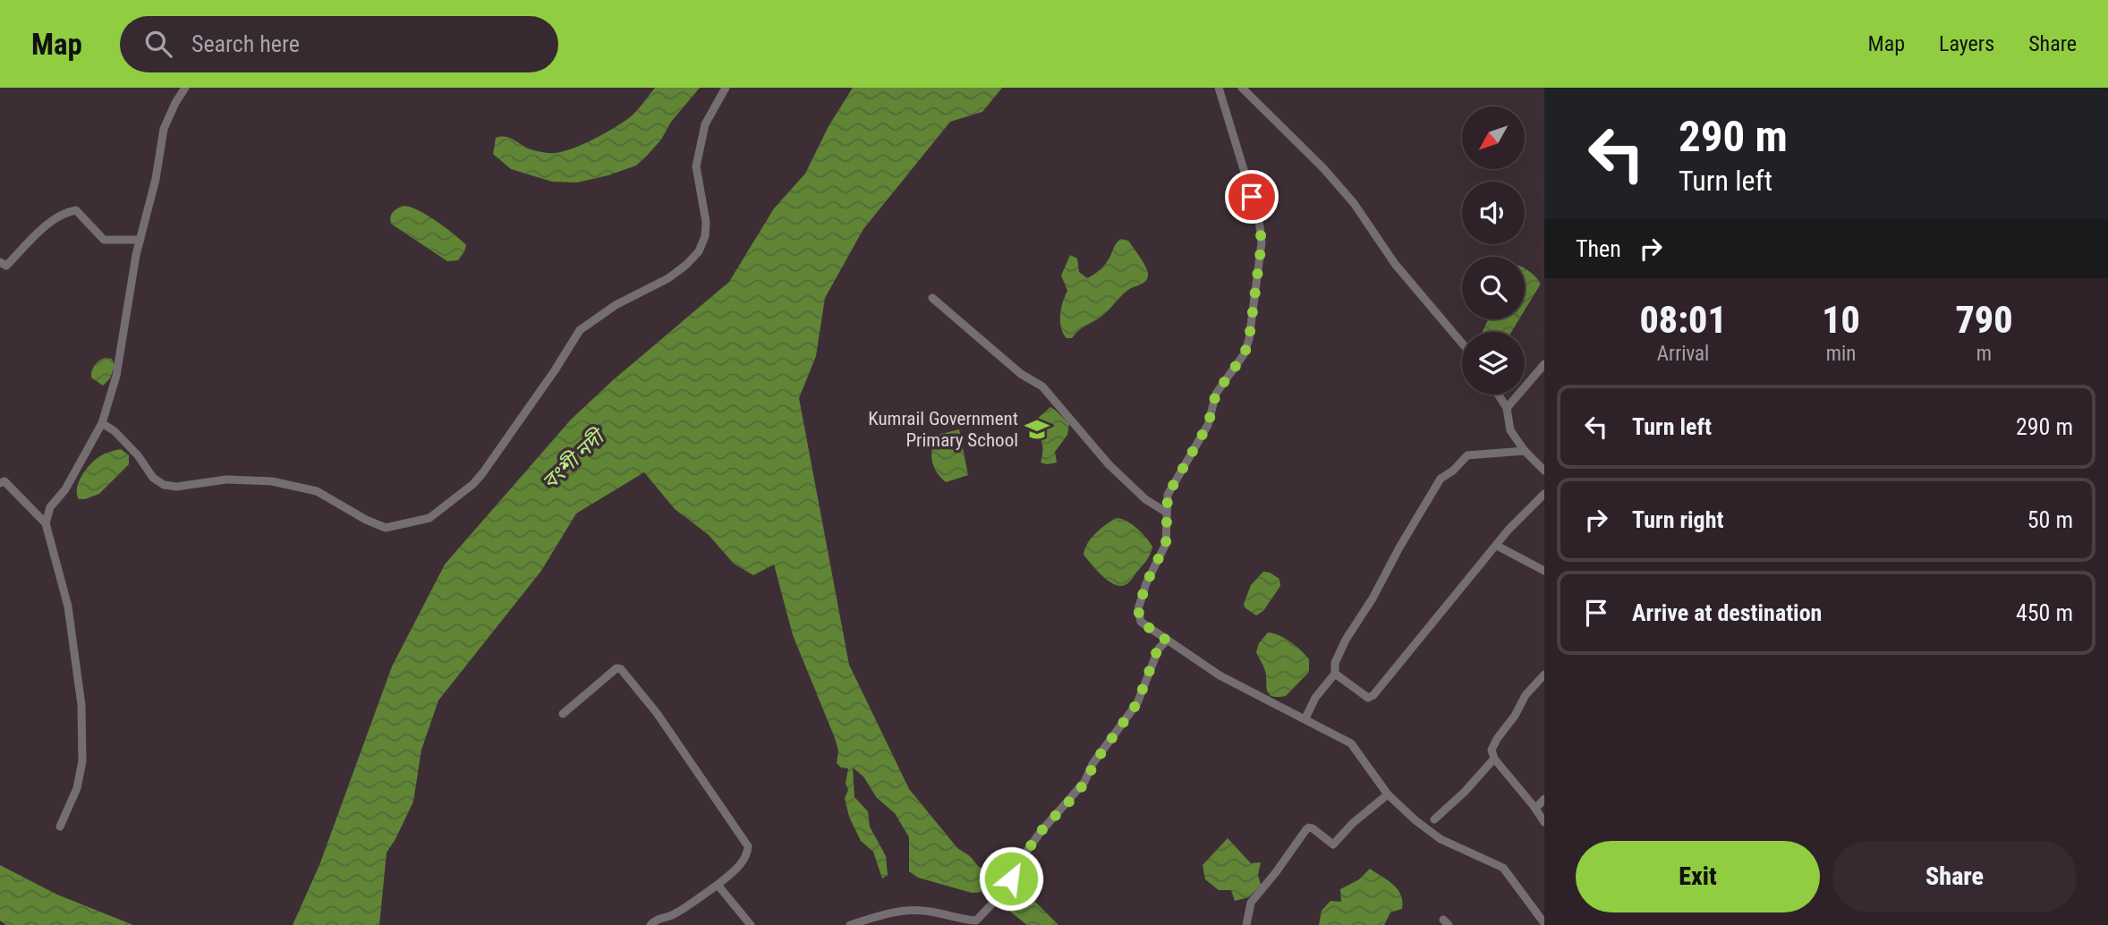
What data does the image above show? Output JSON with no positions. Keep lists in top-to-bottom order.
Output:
{
  "water": ["বংশী নদী"],
  "places": {
    "school or university": ["Kumrail Government Primary School"]
  },
  "north": "bottom left",
  "page": {
    "header": "Map",
    "search": "Search here",
    "nav": ["Map", "Layers", "Share"],
    "turn": ["290 m", "Turn left"],
    "then": "Then",
    "eta": [
      "08:01",
      "Arrival",
      "10",
      "min",
      "790",
      "m"
    ],
    "list": [
      {
        "name": "Turn left",
        "value": "290 m"
      },
      {
        "name": "Turn right",
        "value": "50 m"
      },
      {
        "name": "Arrive at destination",
        "value": "450 m"
      }
    ],
    "buttons": ["Exit", "Share"]
  }
}
